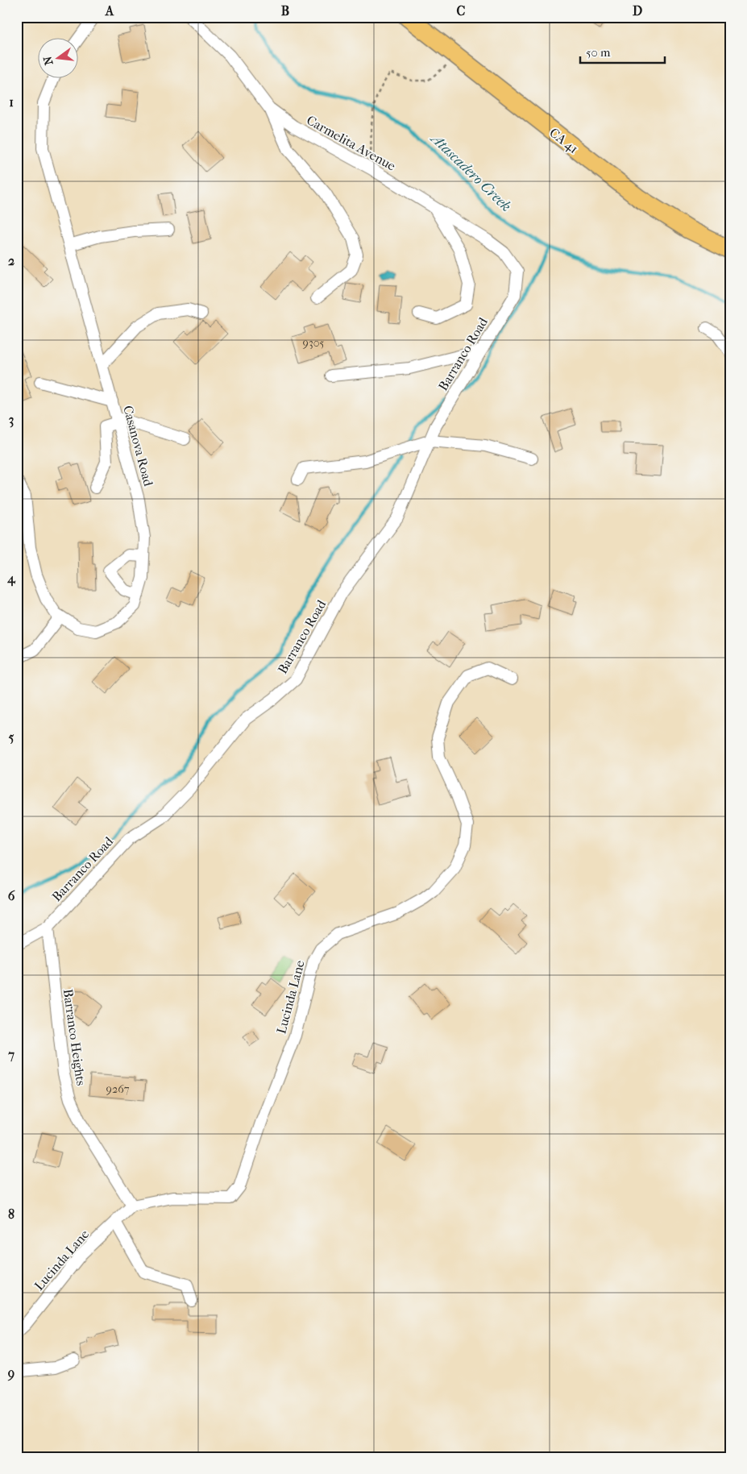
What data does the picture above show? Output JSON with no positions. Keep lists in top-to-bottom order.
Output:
{
  "streets": {
    "main road": ["CA 41"],
    "street": [
      "Carmelita Avenue",
      "Barranco Road",
      "Casanova Road",
      "Lucinda Lane",
      "Barranco Heights"
    ]
  },
  "crossings": [
    ["Carmelita Avenue", "Barranco Road"],
    ["Barranco Road", "Barranco Heights"],
    ["Lucinda Lane", "Barranco Heights"]
  ],
  "water": ["Atascadero Creek"],
  "house_numbers": ["9305", "9267"],
  "scale_bar": "50 m",
  "north": "left",
  "grid": {
    "columns": [
      "A",
      "B",
      "C",
      "D"
    ],
    "rows": [
      "1",
      "2",
      "3",
      "4",
      "5",
      "6",
      "7",
      "8",
      "9"
    ]
  }
}
